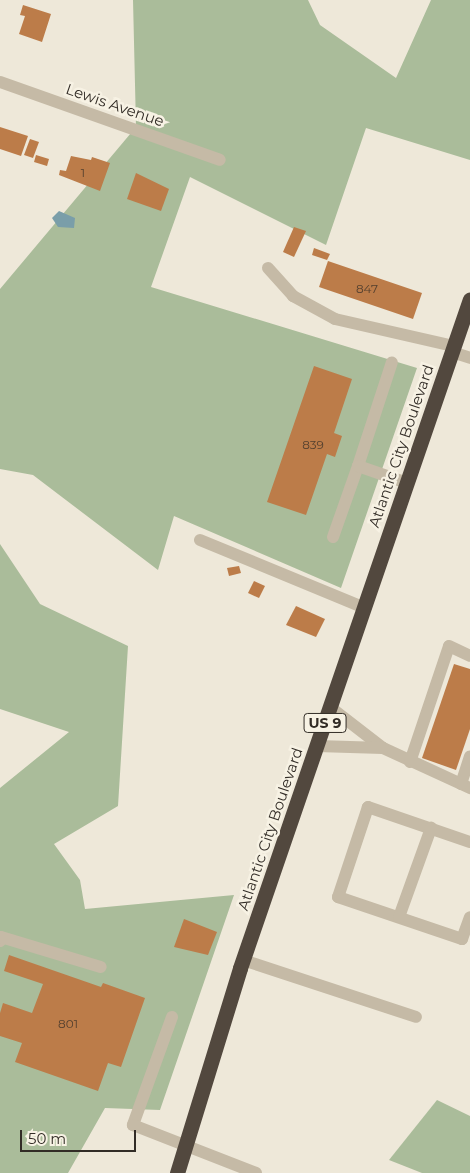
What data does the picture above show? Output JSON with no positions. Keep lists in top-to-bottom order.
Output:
{
  "streets": {
    "highway": ["Atlantic City Boulevard", "US 9"],
    "street": ["Lewis Avenue"]
  },
  "house_numbers": [
    "1",
    "847",
    "839",
    "801"
  ],
  "scale_bar": "50 m"
}
